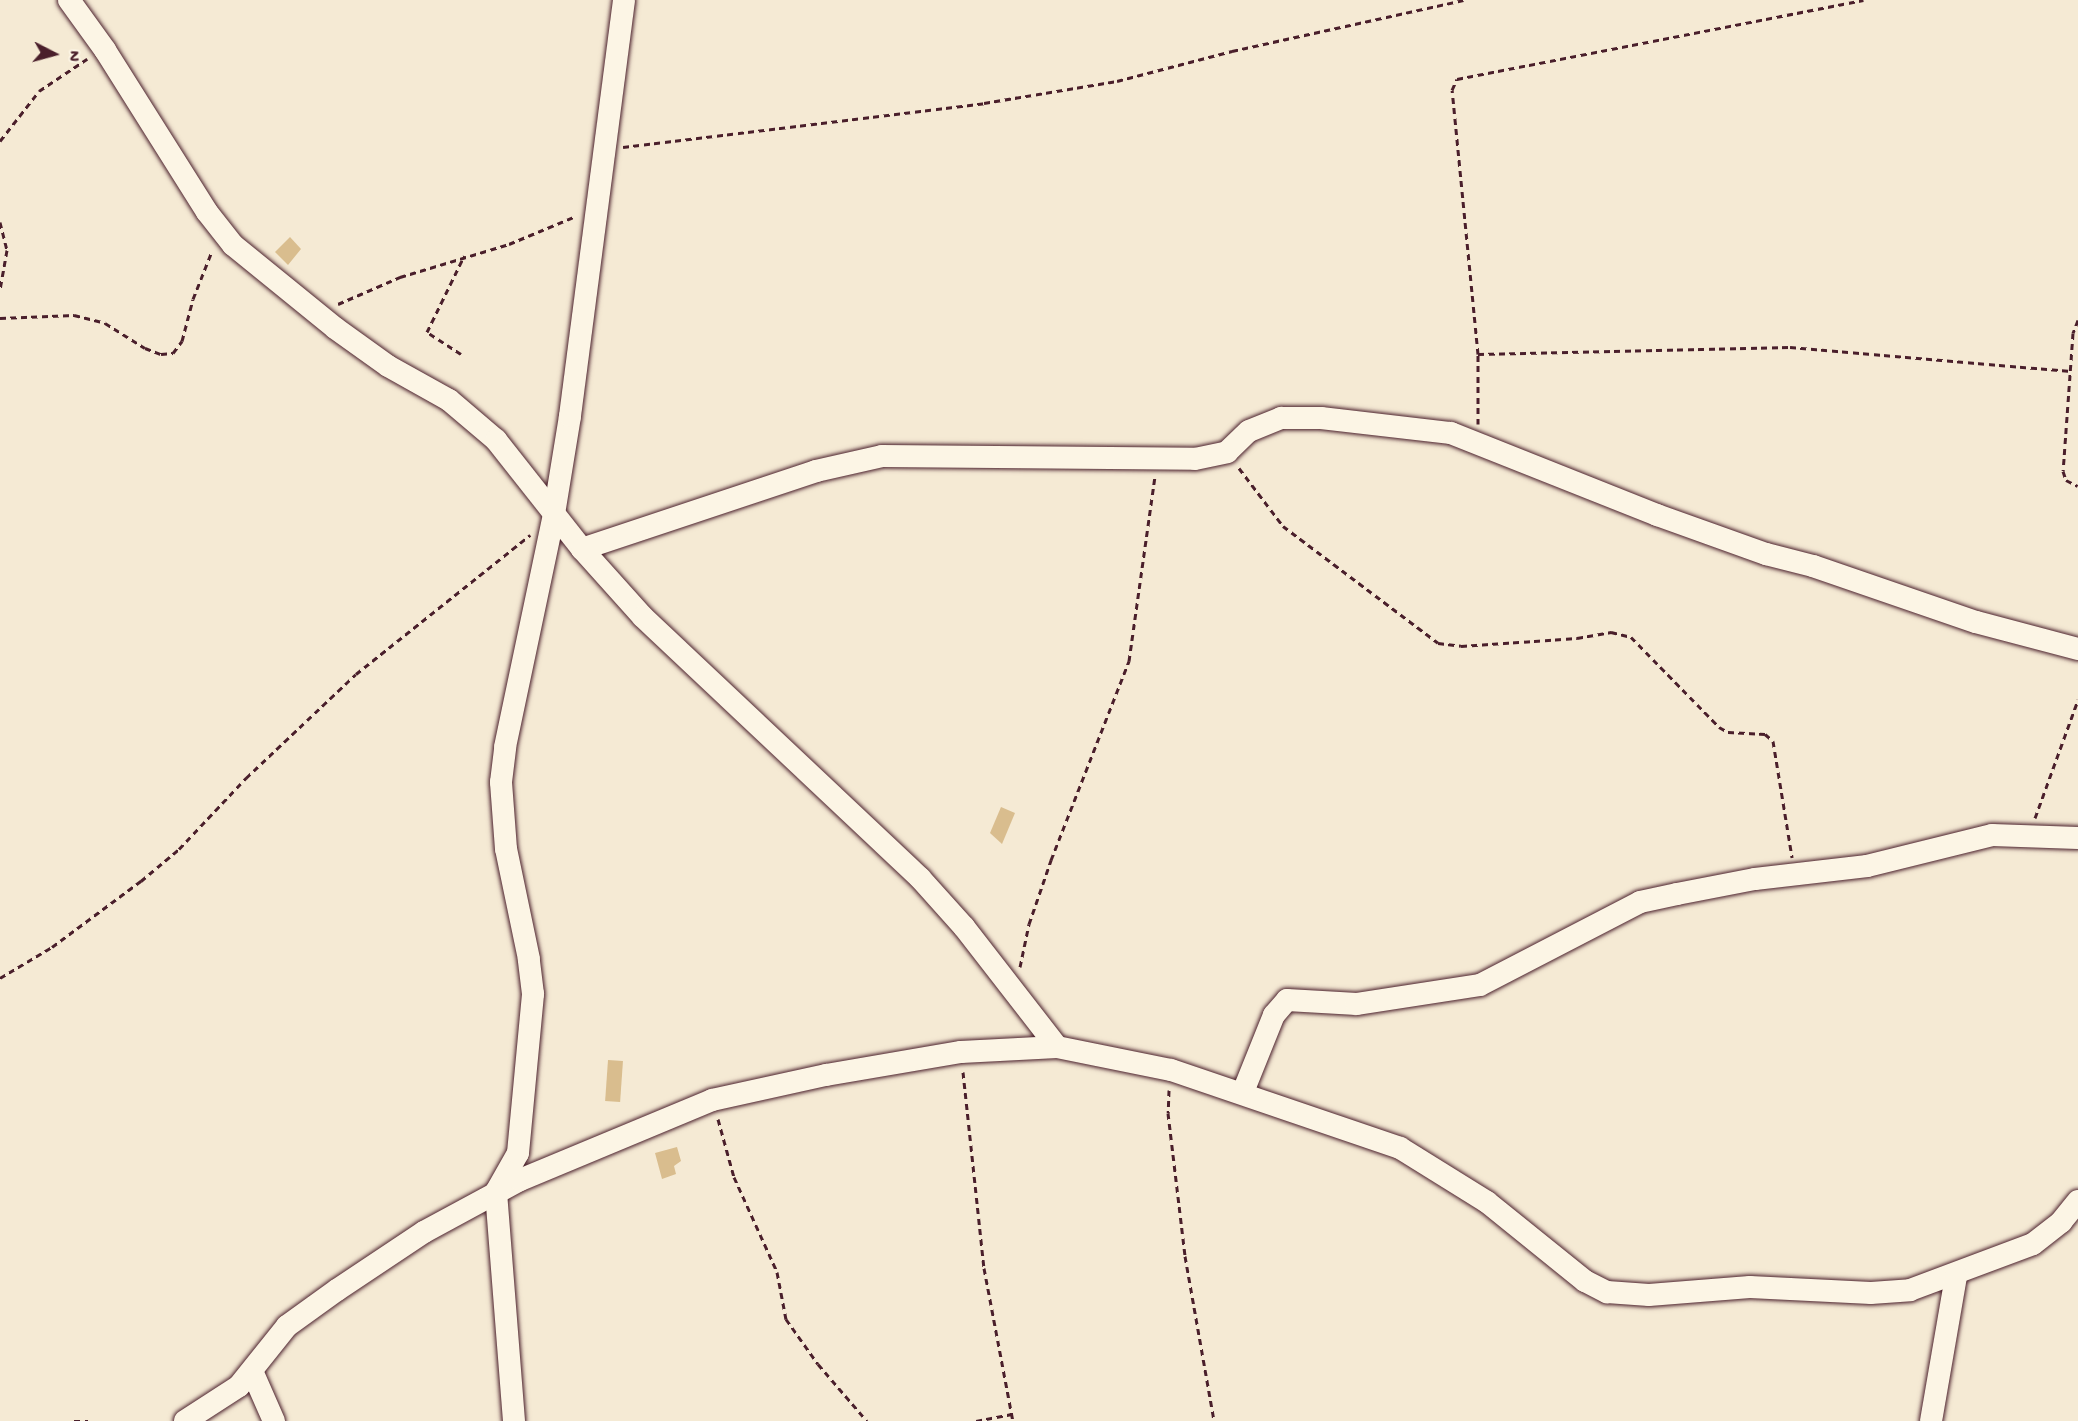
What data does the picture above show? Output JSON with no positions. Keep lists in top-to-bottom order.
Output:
{
  "north": "right"
}
